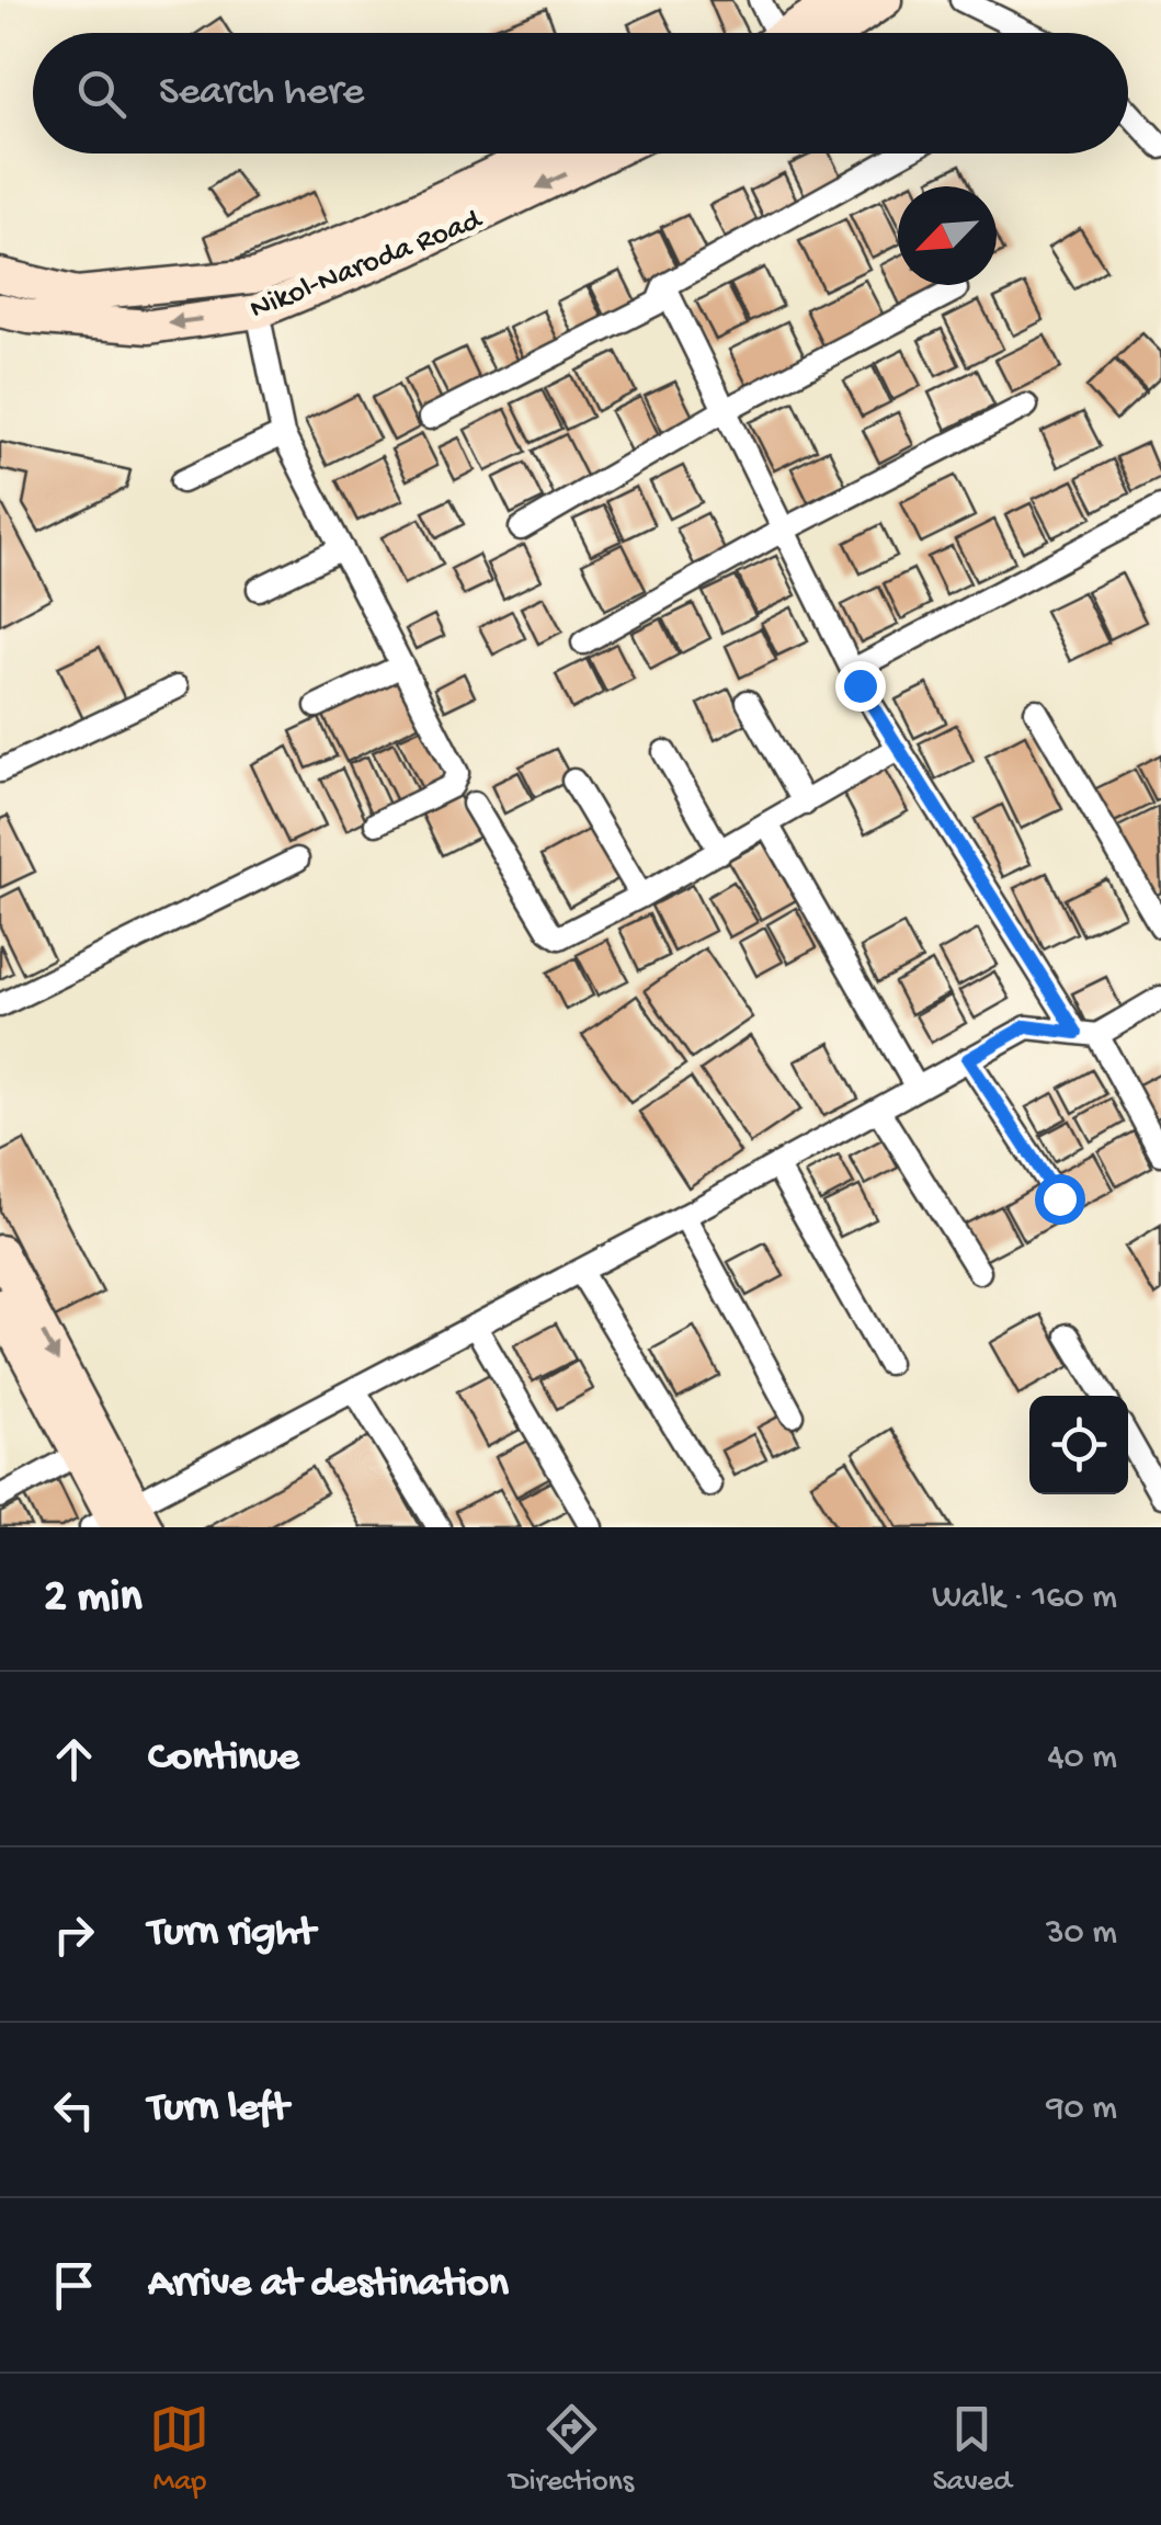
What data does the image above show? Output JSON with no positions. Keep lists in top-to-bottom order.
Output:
{
  "streets": {
    "main road": ["Nikol-Naroda Road"]
  },
  "north": "bottom left",
  "page": {
    "search": "Search here",
    "heading": ["2 min", "Walk · 160 m"],
    "list": [
      ["Continue", "40 m"],
      ["Turn right", "30 m"],
      ["Turn left", "90 m"],
      "Arrive at destination"
    ],
    "nav": ["Map", "Directions", "Saved"]
  }
}
